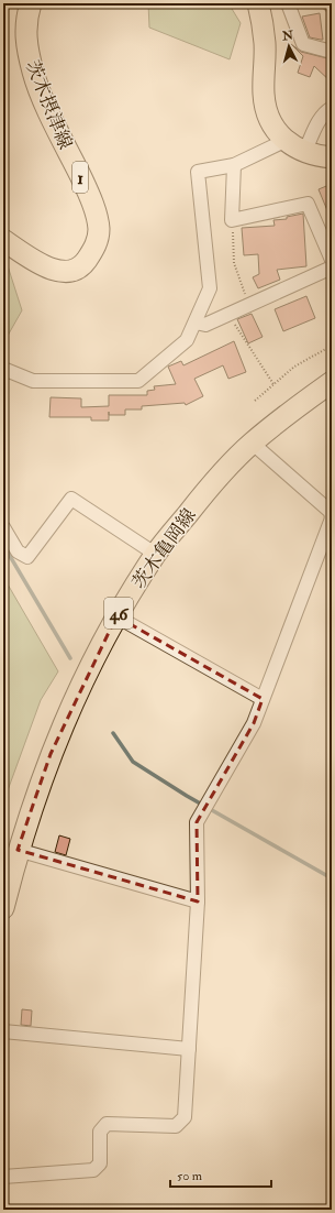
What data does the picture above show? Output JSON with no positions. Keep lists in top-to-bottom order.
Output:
{
  "streets": {
    "main road": [
      "茨木摂津線",
      "1",
      "茨木亀岡線",
      "46"
    ]
  },
  "scale_bar": "50 m",
  "north": "top"
}
